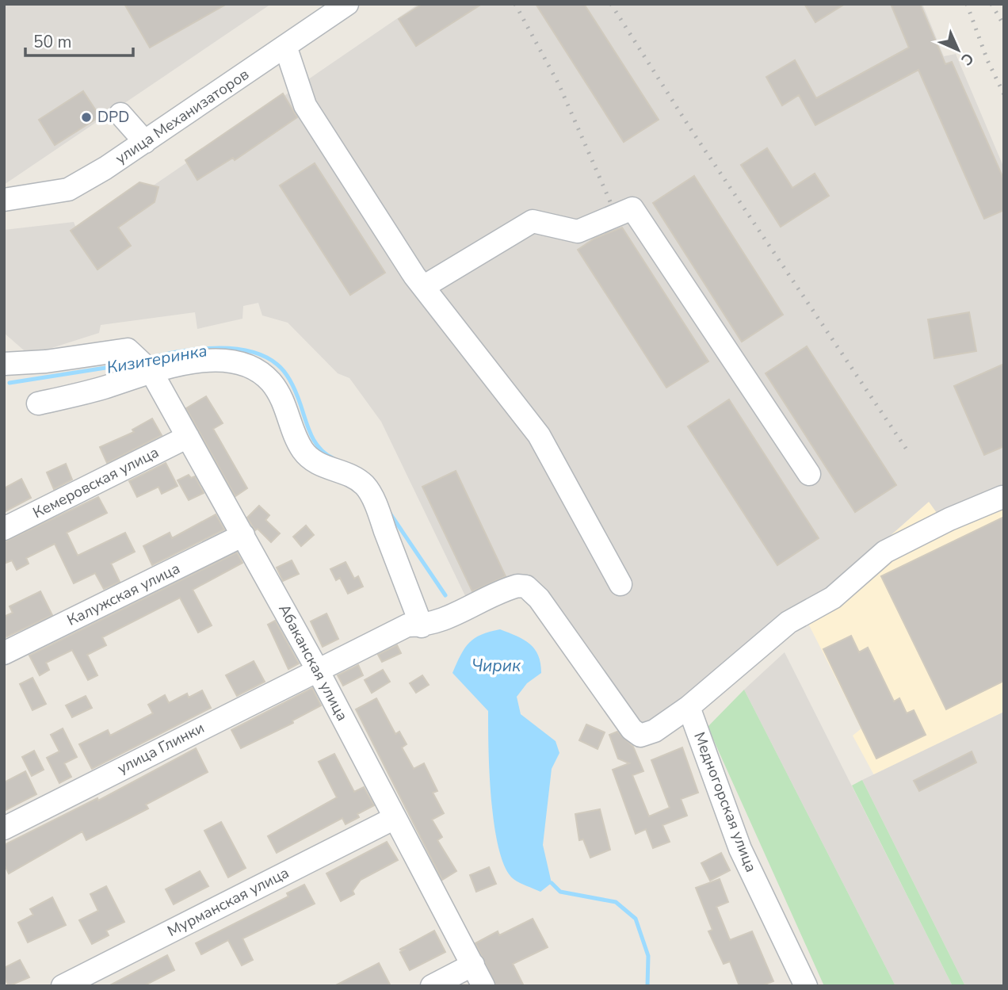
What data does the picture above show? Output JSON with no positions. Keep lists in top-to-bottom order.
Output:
{
  "streets": {
    "street": [
      "улица Механизаторов",
      "Кемеровская улица",
      "Калужская улица",
      "Абаканская улица",
      "улица Глинки",
      "Медногорская улица",
      "Мурманская улица"
    ]
  },
  "crossings": [
    ["Кемеровская улица", "Абаканская улица"],
    ["Калужская улица", "Абаканская улица"],
    ["Абаканская улица", "улица Глинки"],
    ["Абаканская улица", "Мурманская улица"],
    ["улица Глинки", "Медногорская улица"]
  ],
  "water": ["Кизитеринка", "Чирик"],
  "places": ["DPD"],
  "scale_bar": "50 m",
  "north": "bottom right"
}
